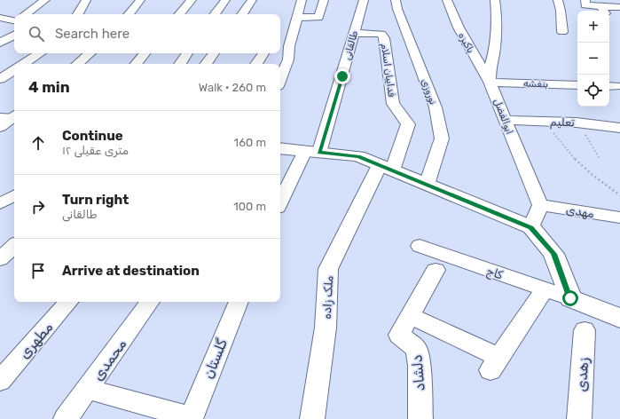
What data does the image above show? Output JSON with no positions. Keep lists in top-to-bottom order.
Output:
{
  "streets": {
    "street": [
      "پاکیزه",
      "طالقانی",
      "فداییان اسلام",
      "بنفشه",
      "نوروزی",
      "ابوالفضل",
      "تعلیم",
      "مهدی",
      "کاج",
      "ملک زاده",
      "مطهری",
      "گلستان",
      "محمدی",
      "دلشاد",
      "زهدی"
    ]
  },
  "crossings": [
    ["پاکیزه", "بنفشه"],
    ["پاکیزه", "ابوالفضل"],
    ["طالقانی", "فداییان اسلام"],
    ["فداییان اسلام", "ملک زاده"],
    ["بنفشه", "ابوالفضل"],
    ["ابوالفضل", "تعلیم"],
    ["ابوالفضل", "مهدی"]
  ],
  "page": {
    "map_buttons": ["+", "−"],
    "search": "Search here",
    "heading": ["4 min", "Walk · 260 m"],
    "list": [
      ["Continue", "۱۲ متری عقیلی", "160 m"],
      ["Turn right", "طالقانی", "100 m"],
      "Arrive at destination"
    ]
  }
}
